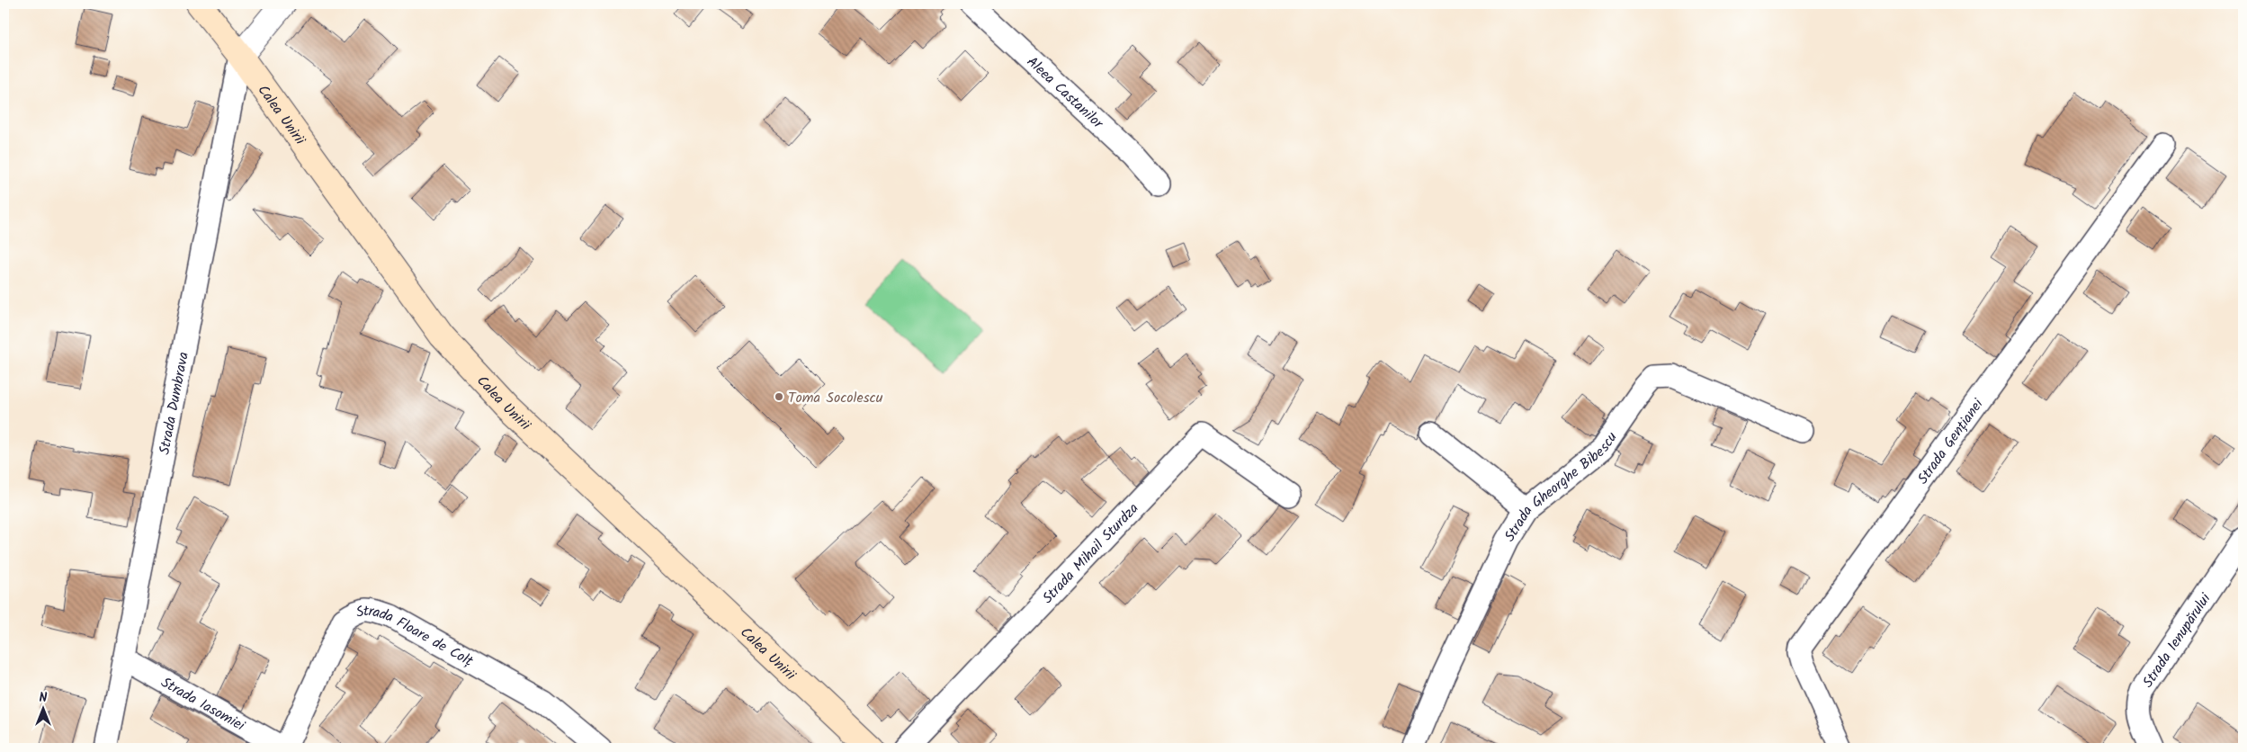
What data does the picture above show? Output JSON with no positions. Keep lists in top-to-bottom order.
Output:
{
  "streets": {
    "main road": ["Calea Unirii"],
    "street": [
      "Aleea Castanilor",
      "Strada Dumbrava",
      "Strada Gențianei",
      "Strada Gheorghe Bibescu",
      "Strada Mihail Sturdza",
      "Strada Floare de Colț",
      "Strada Ienupărului",
      "Strada Iasomiei"
    ]
  },
  "crossings": [
    ["Calea Unirii", "Strada Dumbrava"],
    ["Strada Dumbrava", "Strada Iasomiei"],
    ["Strada Floare de Colț", "Strada Iasomiei"]
  ],
  "places": ["Toma Socolescu"],
  "north": "top"
}
